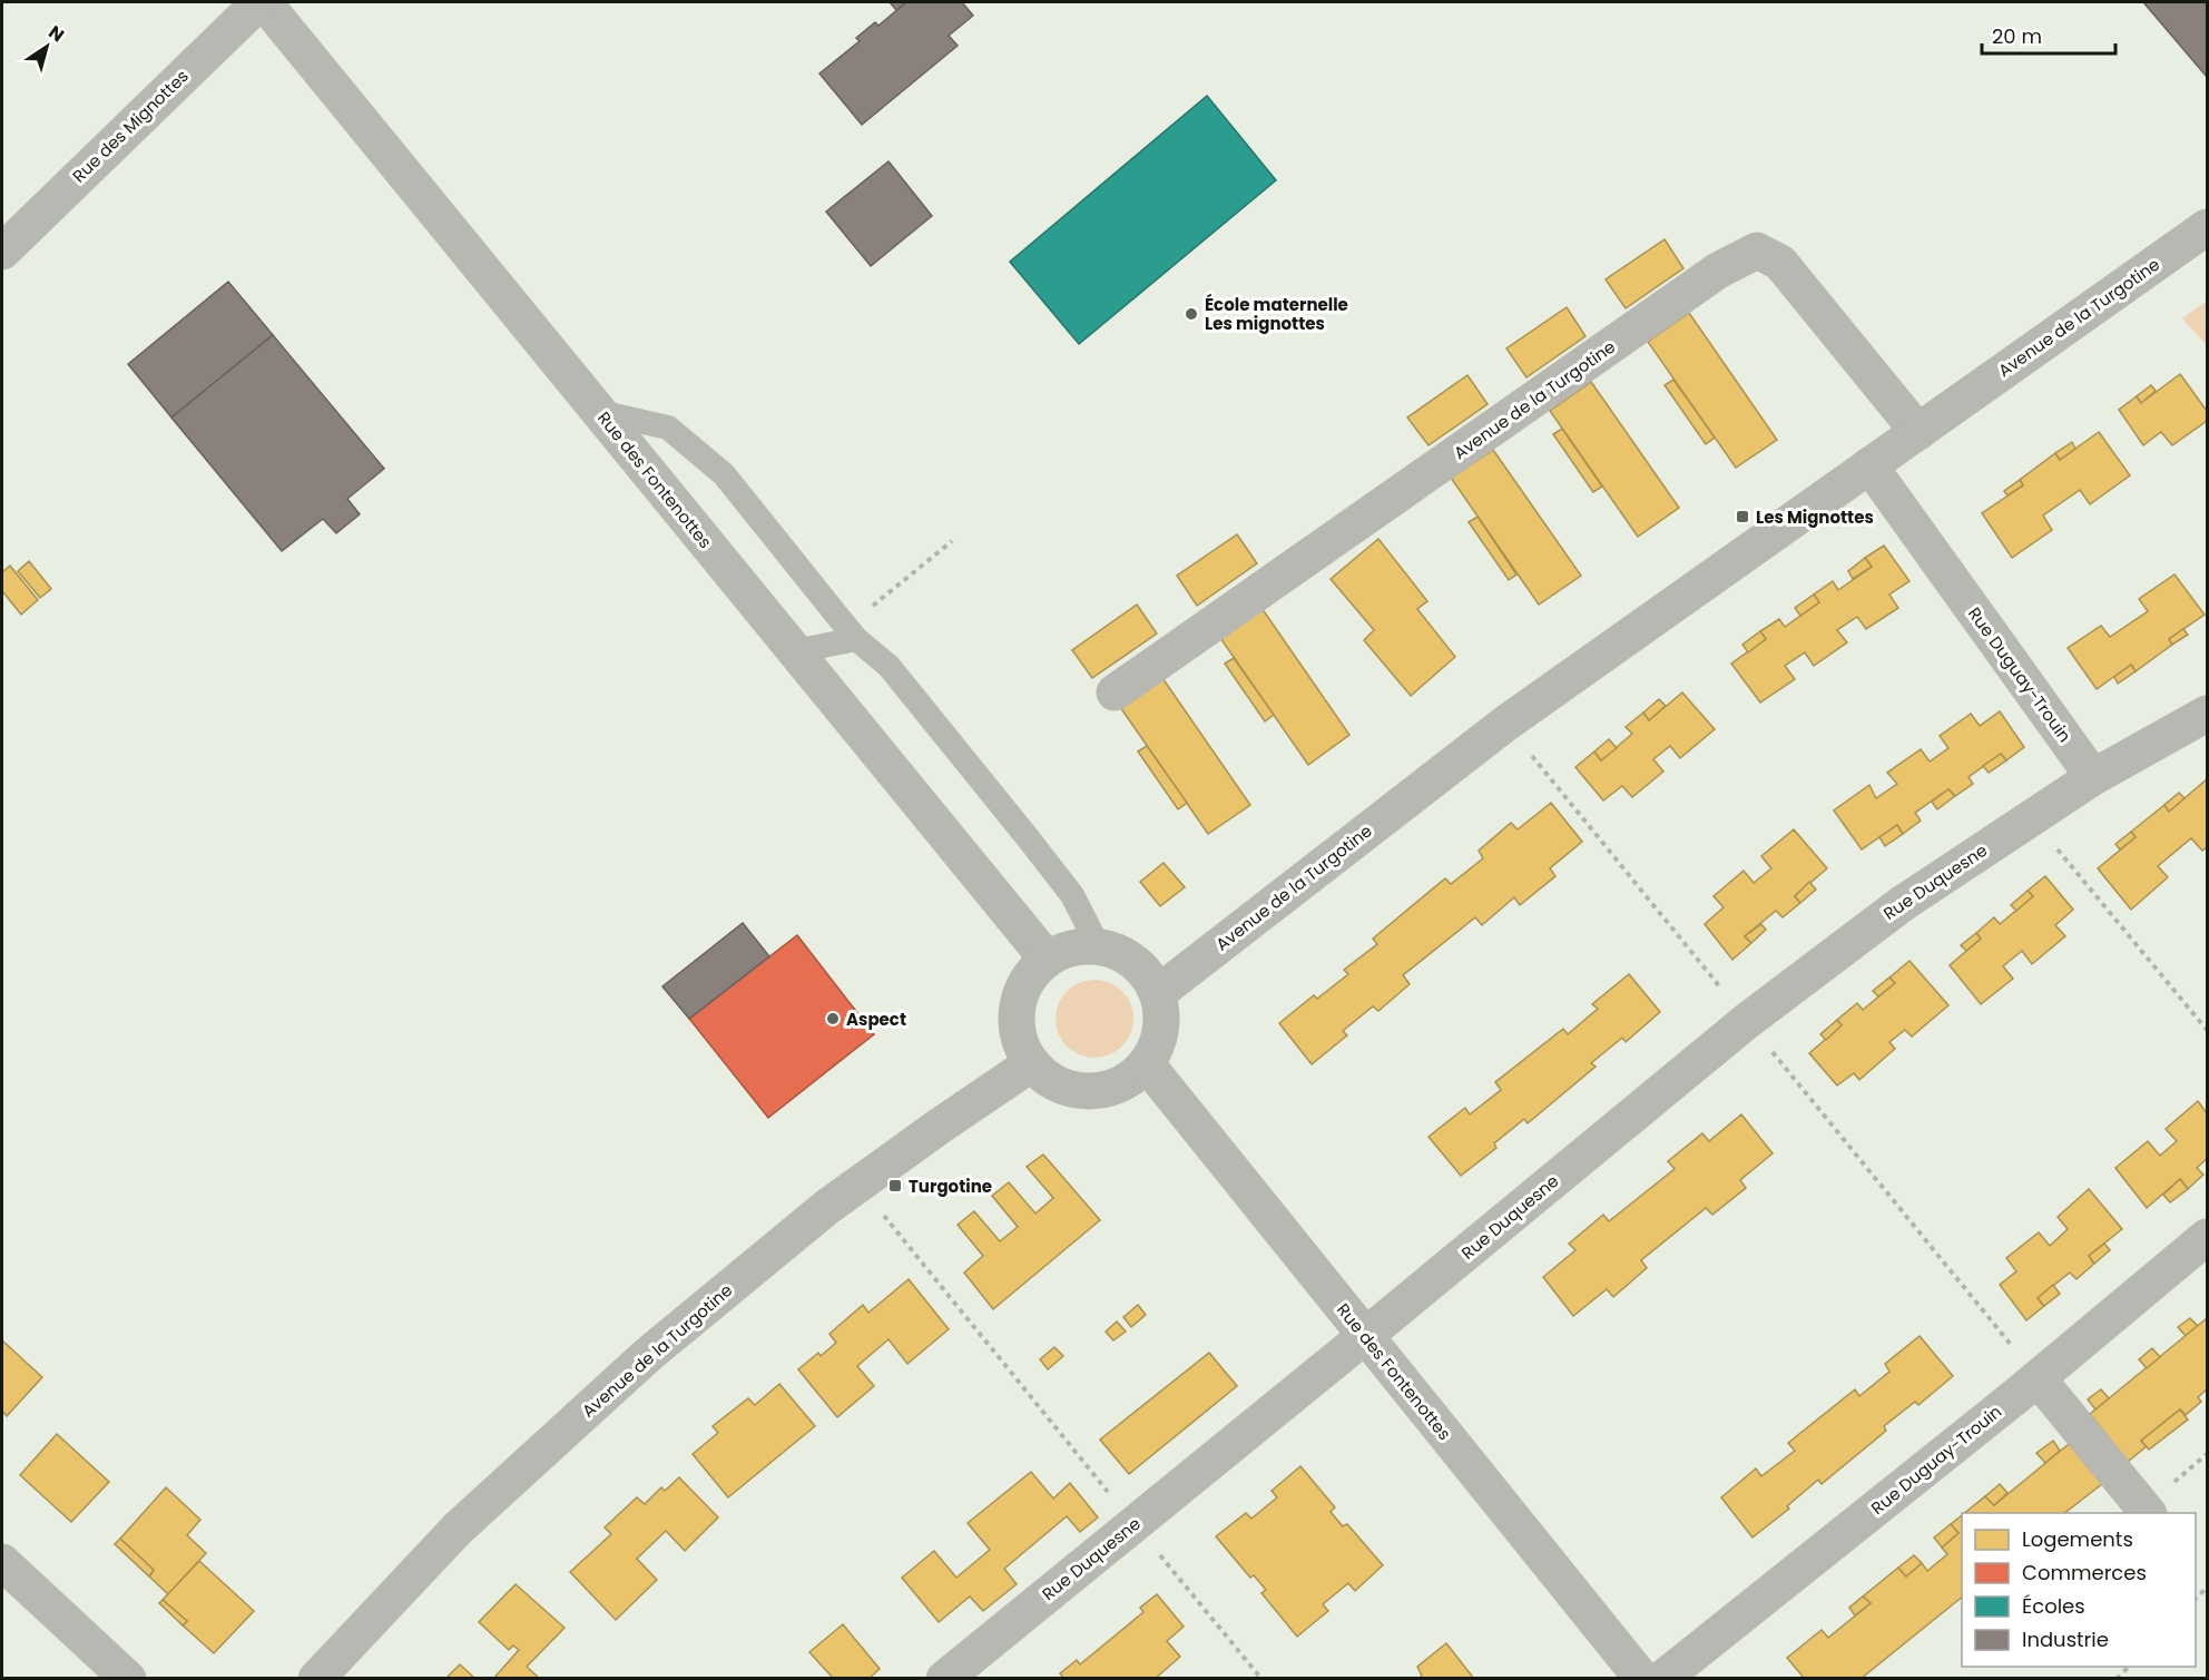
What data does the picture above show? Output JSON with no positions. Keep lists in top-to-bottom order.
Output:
{
  "streets": {
    "street": [
      "Rue des Mignottes",
      "Avenue de la Turgotine",
      "Rue des Fontenottes",
      "Rue Duguay-Trouin",
      "Rue Duquesne"
    ]
  },
  "crossings": [
    ["Rue des Mignottes", "Rue des Fontenottes"],
    ["Avenue de la Turgotine", "Rue des Fontenottes"],
    ["Avenue de la Turgotine", "Rue Duguay-Trouin"],
    ["Rue des Fontenottes", "Rue Duquesne"],
    ["Rue Duguay-Trouin", "Rue Duquesne"]
  ],
  "places": {
    "other": ["École maternelle Les mignottes", "Aspect"],
    "transit": ["Les Mignottes", "Turgotine"]
  },
  "legend": [
    "Logements",
    "Commerces",
    "Écoles",
    "Industrie"
  ],
  "scale_bar": "20 m",
  "north": "top right"
}
